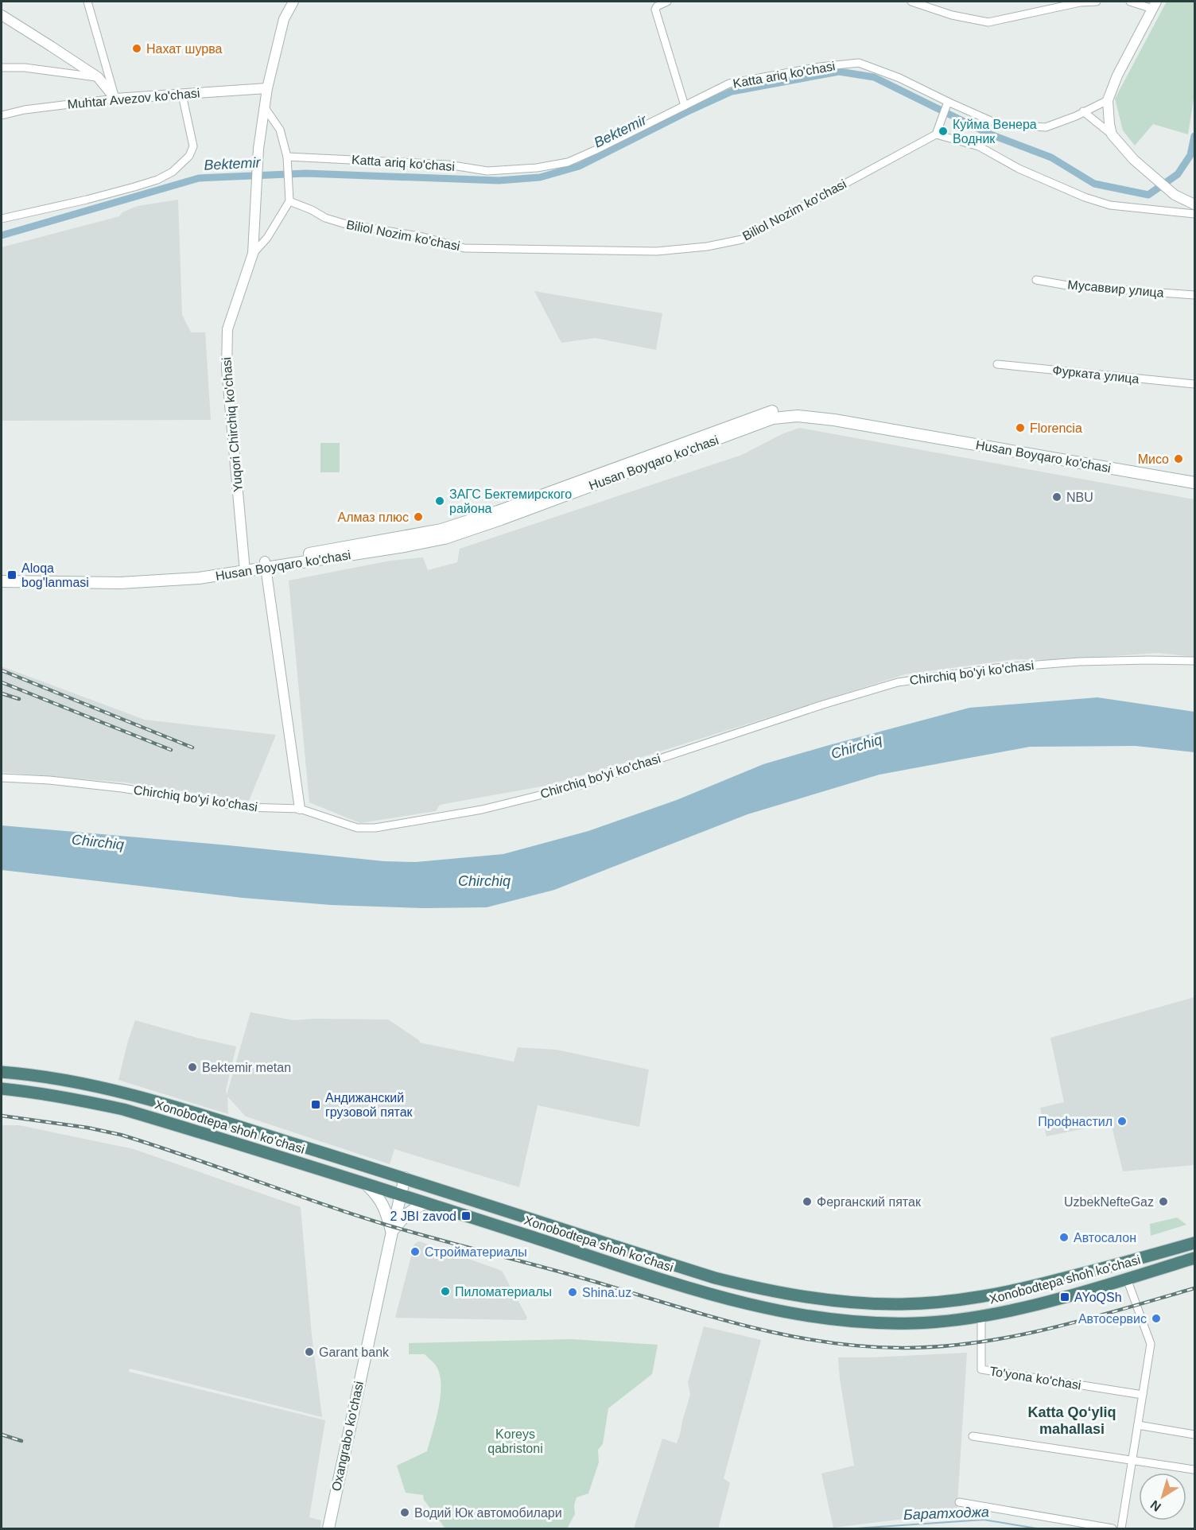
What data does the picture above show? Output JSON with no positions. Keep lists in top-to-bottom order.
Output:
{
  "streets": {
    "highway": ["Xonobodtepa shoh ko'chasi"],
    "main road": ["Husan Boyqaro ko'chasi", "Oxangrabo ko'chasi"],
    "street": [
      "Katta ariq ko'chasi",
      "Muhtar Avezov ko'chasi",
      "Biliol Nozim ko'chasi",
      "Мусаввир улица",
      "Фурката улица",
      "Yuqori Chirchiq ko'chasi",
      "Chirchiq bo'yi ko'chasi",
      "To'yona ko'chasi"
    ]
  },
  "crossings": [
    ["Muhtar Avezov ko'chasi", "Yuqori Chirchiq ko'chasi"],
    ["Yuqori Chirchiq ko'chasi", "Husan Boyqaro ko'chasi"],
    ["Xonobodtepa shoh ko'chasi", "To'yona ko'chasi"],
    ["Xonobodtepa shoh ko'chasi", "Oxangrabo ko'chasi"]
  ],
  "districts": ["Katta Qoʻyliq mahallasi"],
  "water": ["Bektemir", "Chirchiq", "Баратходжа"],
  "parks": ["Koreys qabristoni"],
  "places": {
    "other": [
      "Нахат шурва",
      "Куйма Венера Водник",
      "Florencia",
      "Мисо",
      "NBU",
      "ЗАГС Бектемирского района",
      "Алмаз плюс",
      "Bektemir metan",
      "Профнастил",
      "Ферганский пятак",
      "UzbekNefteGaz",
      "Автосалон",
      "Стройматериалы",
      "Пиломатериалы",
      "Shina.uz",
      "Автосервис",
      "Garant bank",
      "Водий Юк автомобилари"
    ],
    "transit": [
      "Aloqa bog'lanmasi",
      "Андижанский грузовой пятак",
      "2 JBI zavod",
      "AYoQSh"
    ]
  },
  "north": "bottom left"
}
